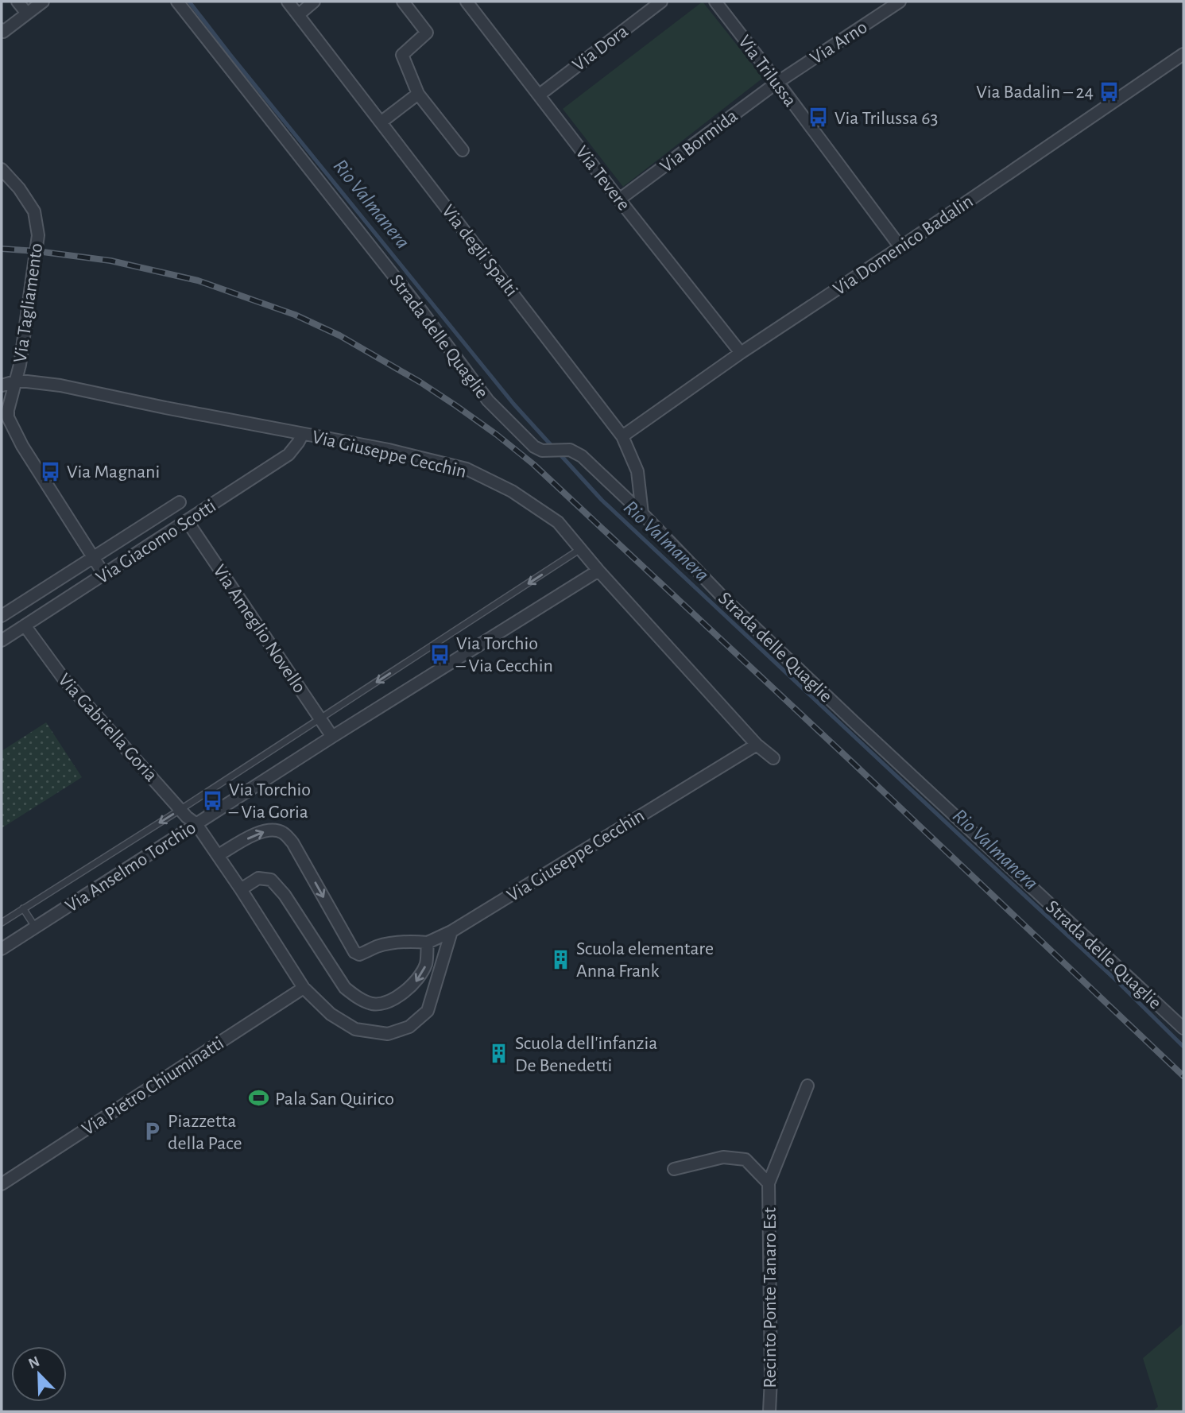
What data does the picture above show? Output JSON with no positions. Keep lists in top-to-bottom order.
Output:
{
  "streets": {
    "street": [
      "Via Arno",
      "Via Dora",
      "Via Trilussa",
      "Via Bormida",
      "Via Tevere",
      "Via Domenico Badalin",
      "Via degli Spalti",
      "Via Tagliamento",
      "Strada delle Quaglie",
      "Via Giuseppe Cecchin",
      "Via Giacomo Scotti",
      "Via Ameglio Novello",
      "Via Gabriella Goria",
      "Via Anselmo Torchio",
      "Via Pietro Chiuminatti",
      "Recinto Ponte Tanaro Est"
    ]
  },
  "crossings": [
    ["Via Arno", "Via Trilussa"],
    ["Via Arno", "Via Bormida"],
    ["Via Dora", "Via Tevere"],
    ["Via Trilussa", "Via Bormida"],
    ["Via Trilussa", "Via Domenico Badalin"],
    ["Via Bormida", "Via Tevere"],
    ["Via Tevere", "Via Domenico Badalin"],
    ["Via Domenico Badalin", "Via degli Spalti"],
    ["Via degli Spalti", "Strada delle Quaglie"],
    ["Via Tagliamento", "Via Giuseppe Cecchin"],
    ["Via Tagliamento", "Via Giacomo Scotti"],
    ["Via Giuseppe Cecchin", "Via Giacomo Scotti"],
    ["Via Giuseppe Cecchin", "Via Anselmo Torchio"],
    ["Via Giacomo Scotti", "Via Ameglio Novello"],
    ["Via Giacomo Scotti", "Via Gabriella Goria"],
    ["Via Ameglio Novello", "Via Anselmo Torchio"],
    ["Via Gabriella Goria", "Via Anselmo Torchio"]
  ],
  "water": ["Rio Valmanera"],
  "places": {
    "bus stop": [
      "Via Badalin – 24",
      "Via Trilussa 63",
      "Via Magnani",
      "Via Torchio – Via Cecchin",
      "Via Torchio – Via Goria"
    ],
    "building": ["Scuola elementare Anna Frank", "Scuola dell'infanzia De Benedetti"],
    "sports": ["Pala San Quirico"],
    "parking": ["Piazzetta della Pace"]
  },
  "north": "top left"
}
